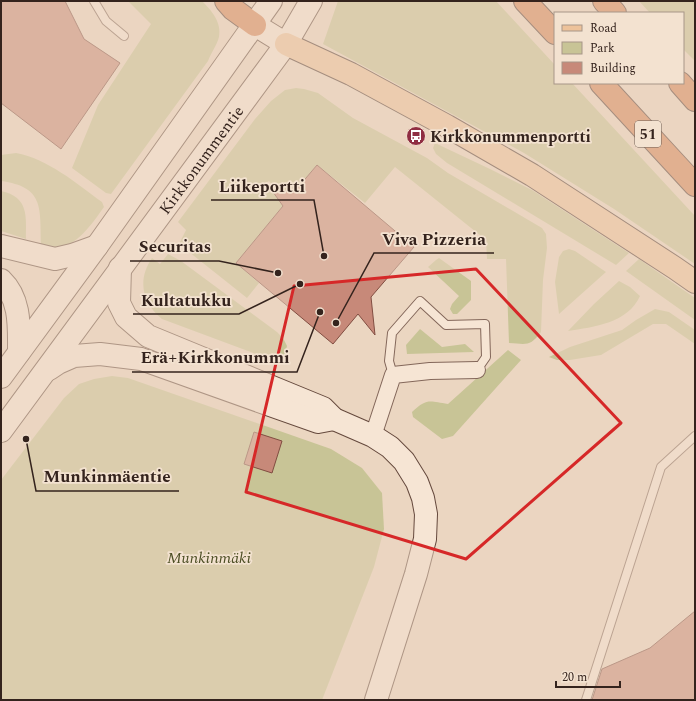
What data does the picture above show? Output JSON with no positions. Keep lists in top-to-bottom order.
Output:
{
  "streets": {
    "highway": ["51"],
    "main road": ["Kirkkonummentie"]
  },
  "parks": ["Munkinmäki"],
  "places": {
    "bus stop": ["Kirkkonummenportti"],
    "other": [
      "Liikeportti",
      "Securitas",
      "Kultatukku",
      "Erä+Kirkkonummi",
      "Viva Pizzeria",
      "Munkinmäentie"
    ]
  },
  "legend": ["Road", "Park", "Building"],
  "scale_bar": "20 m"
}
